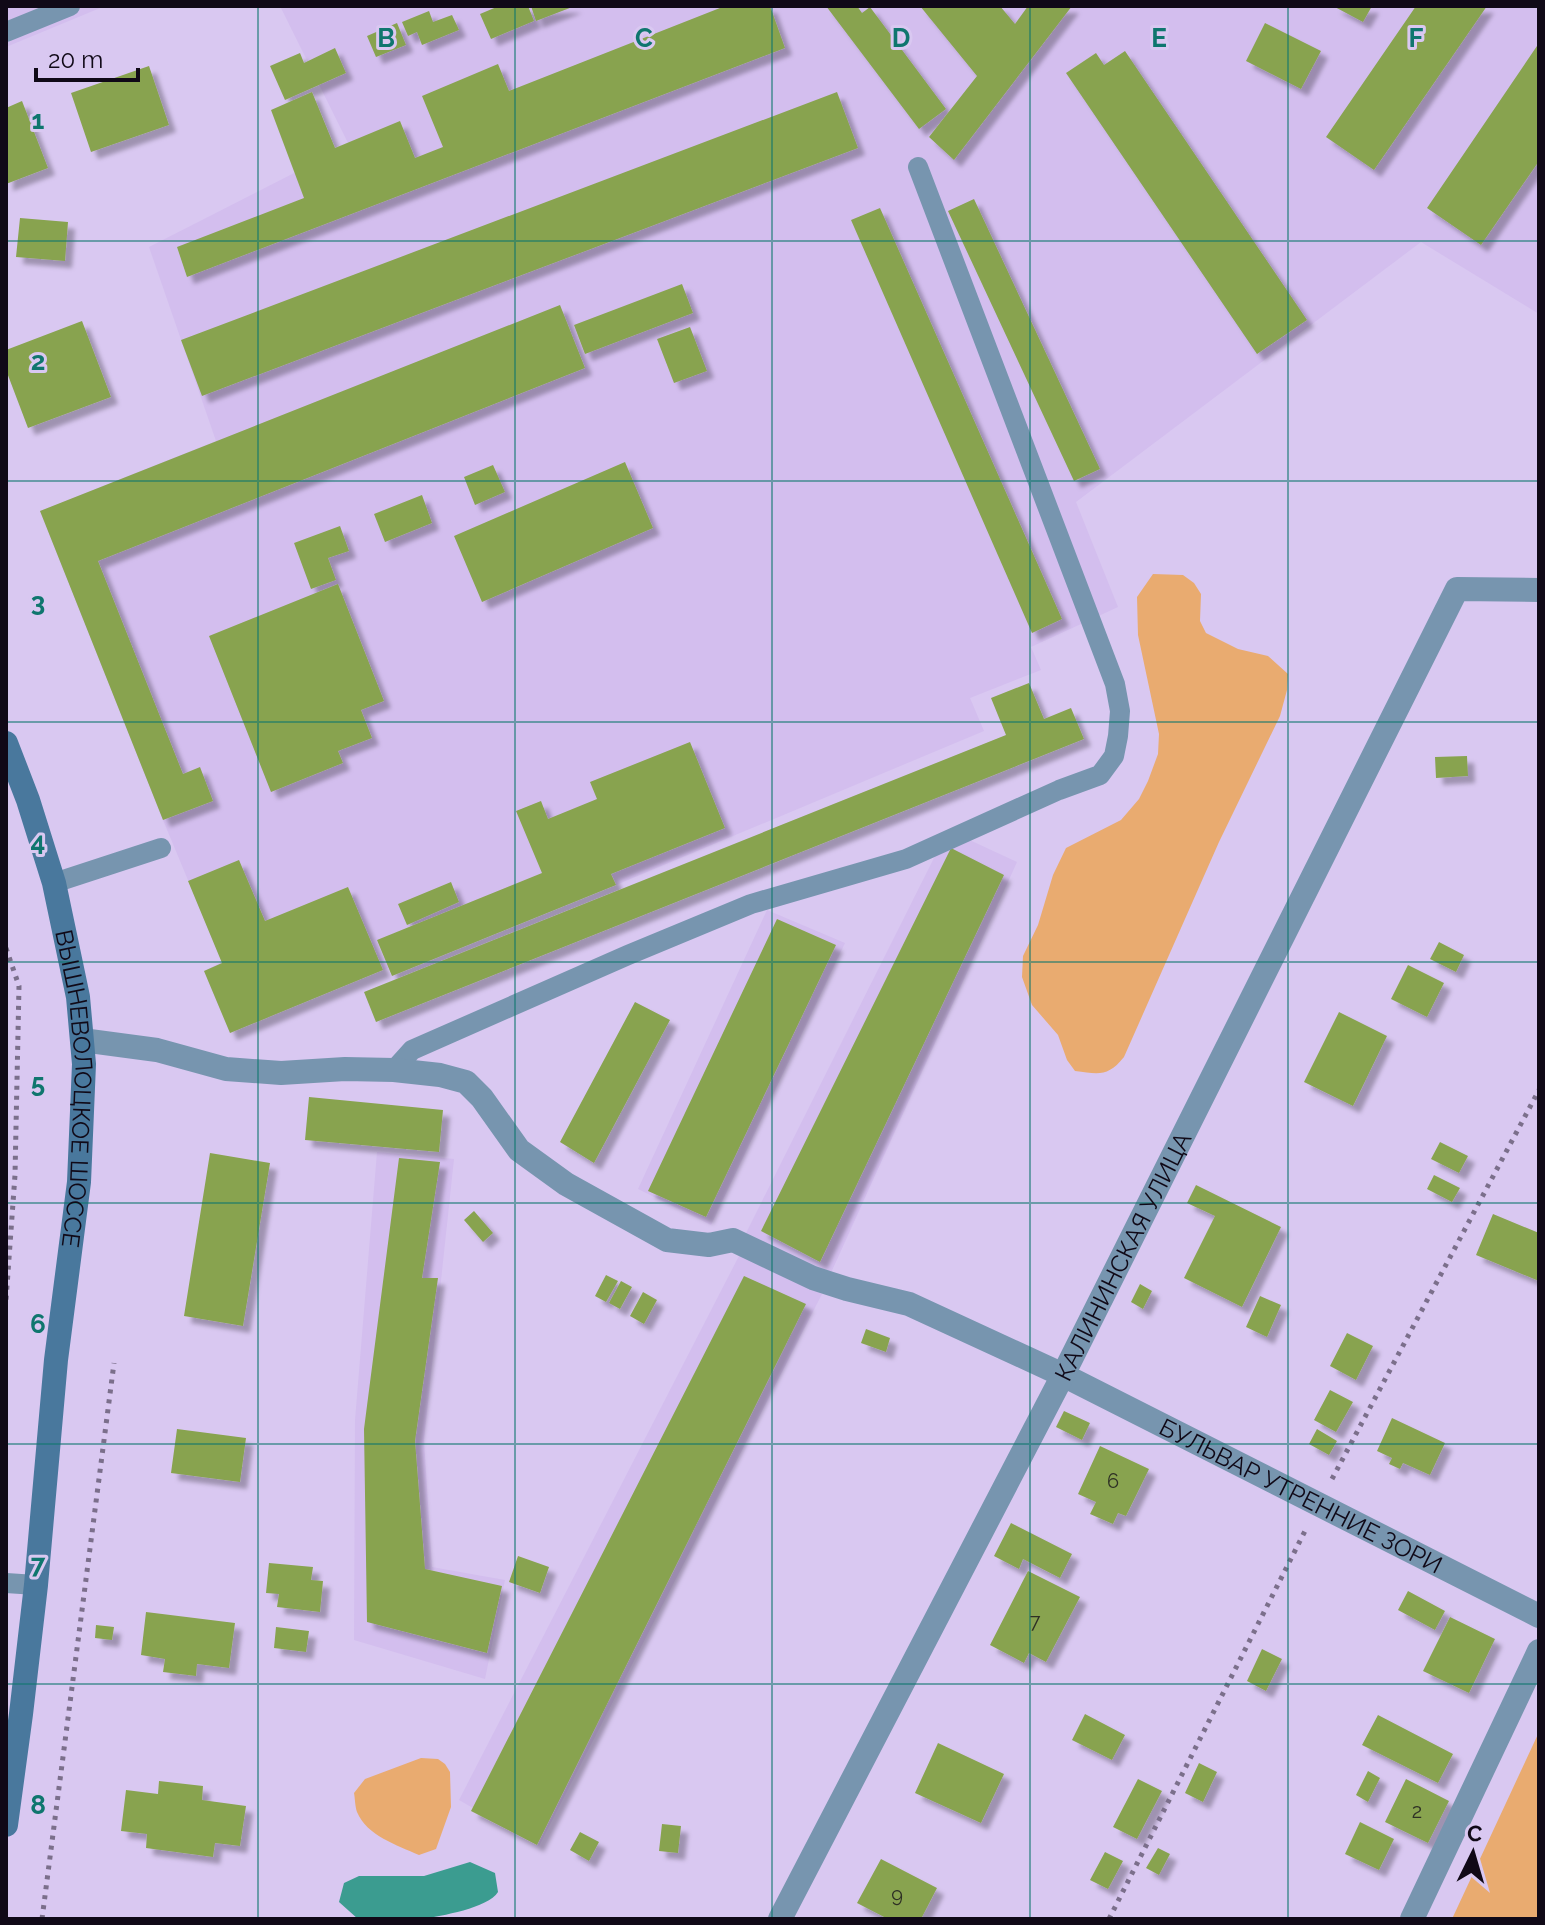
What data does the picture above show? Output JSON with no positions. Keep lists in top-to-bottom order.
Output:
{
  "streets": {
    "main road": ["ВЫШНЕВОЛОЦКОЕ ШОССЕ"],
    "street": ["КАЛИНИНСКАЯ УЛИЦА", "БУЛЬВАР УТРЕННИЕ ЗОРИ"]
  },
  "crossings": [
    ["ВЫШНЕВОЛОЦКОЕ ШОССЕ", "БУЛЬВАР УТРЕННИЕ ЗОРИ"],
    ["КАЛИНИНСКАЯ УЛИЦА", "БУЛЬВАР УТРЕННИЕ ЗОРИ"]
  ],
  "house_numbers": [
    "6",
    "7",
    "2",
    "9"
  ],
  "scale_bar": "20 m",
  "north": "top",
  "grid": {
    "columns": [
      "B",
      "C",
      "D",
      "E",
      "F"
    ],
    "rows": [
      "1",
      "2",
      "3",
      "4",
      "5",
      "6",
      "7",
      "8"
    ]
  }
}
